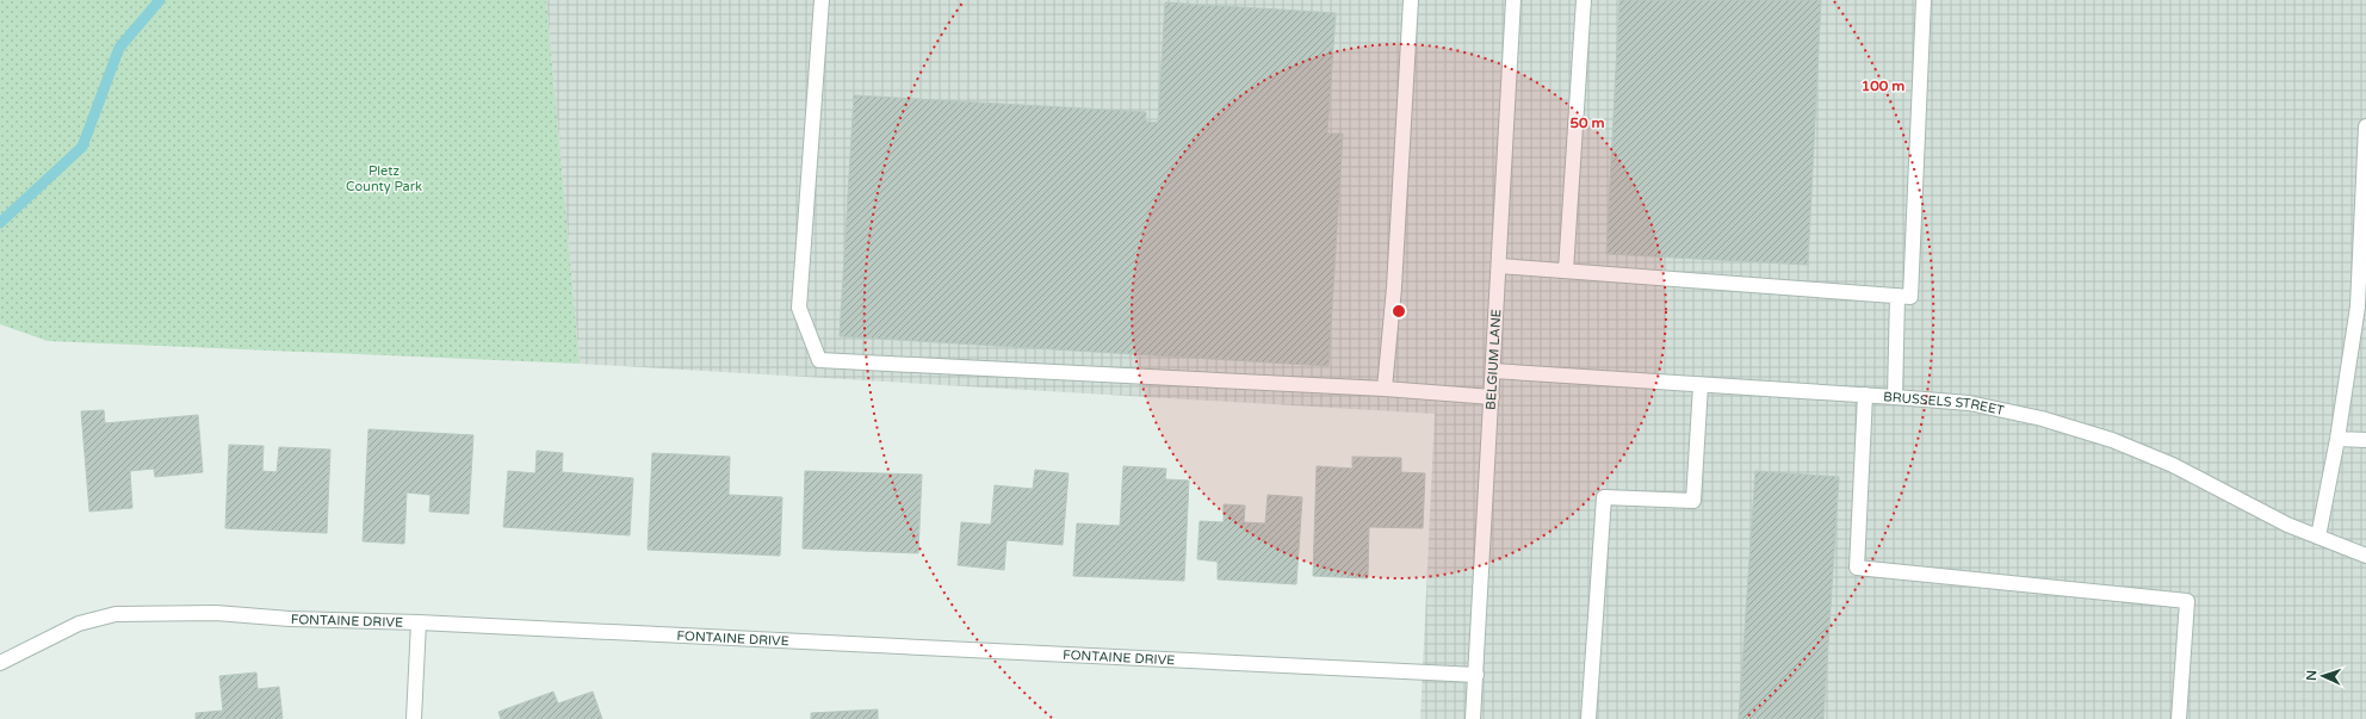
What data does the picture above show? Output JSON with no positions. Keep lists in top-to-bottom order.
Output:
{
  "streets": {
    "street": ["BELGIUM LANE", "BRUSSELS STREET", "FONTAINE DRIVE"]
  },
  "crossings": [
    ["BELGIUM LANE", "BRUSSELS STREET"],
    ["BELGIUM LANE", "FONTAINE DRIVE"]
  ],
  "parks": ["Pletz County Park"],
  "north": "left",
  "rings": ["100 m", "50 m"]
}
